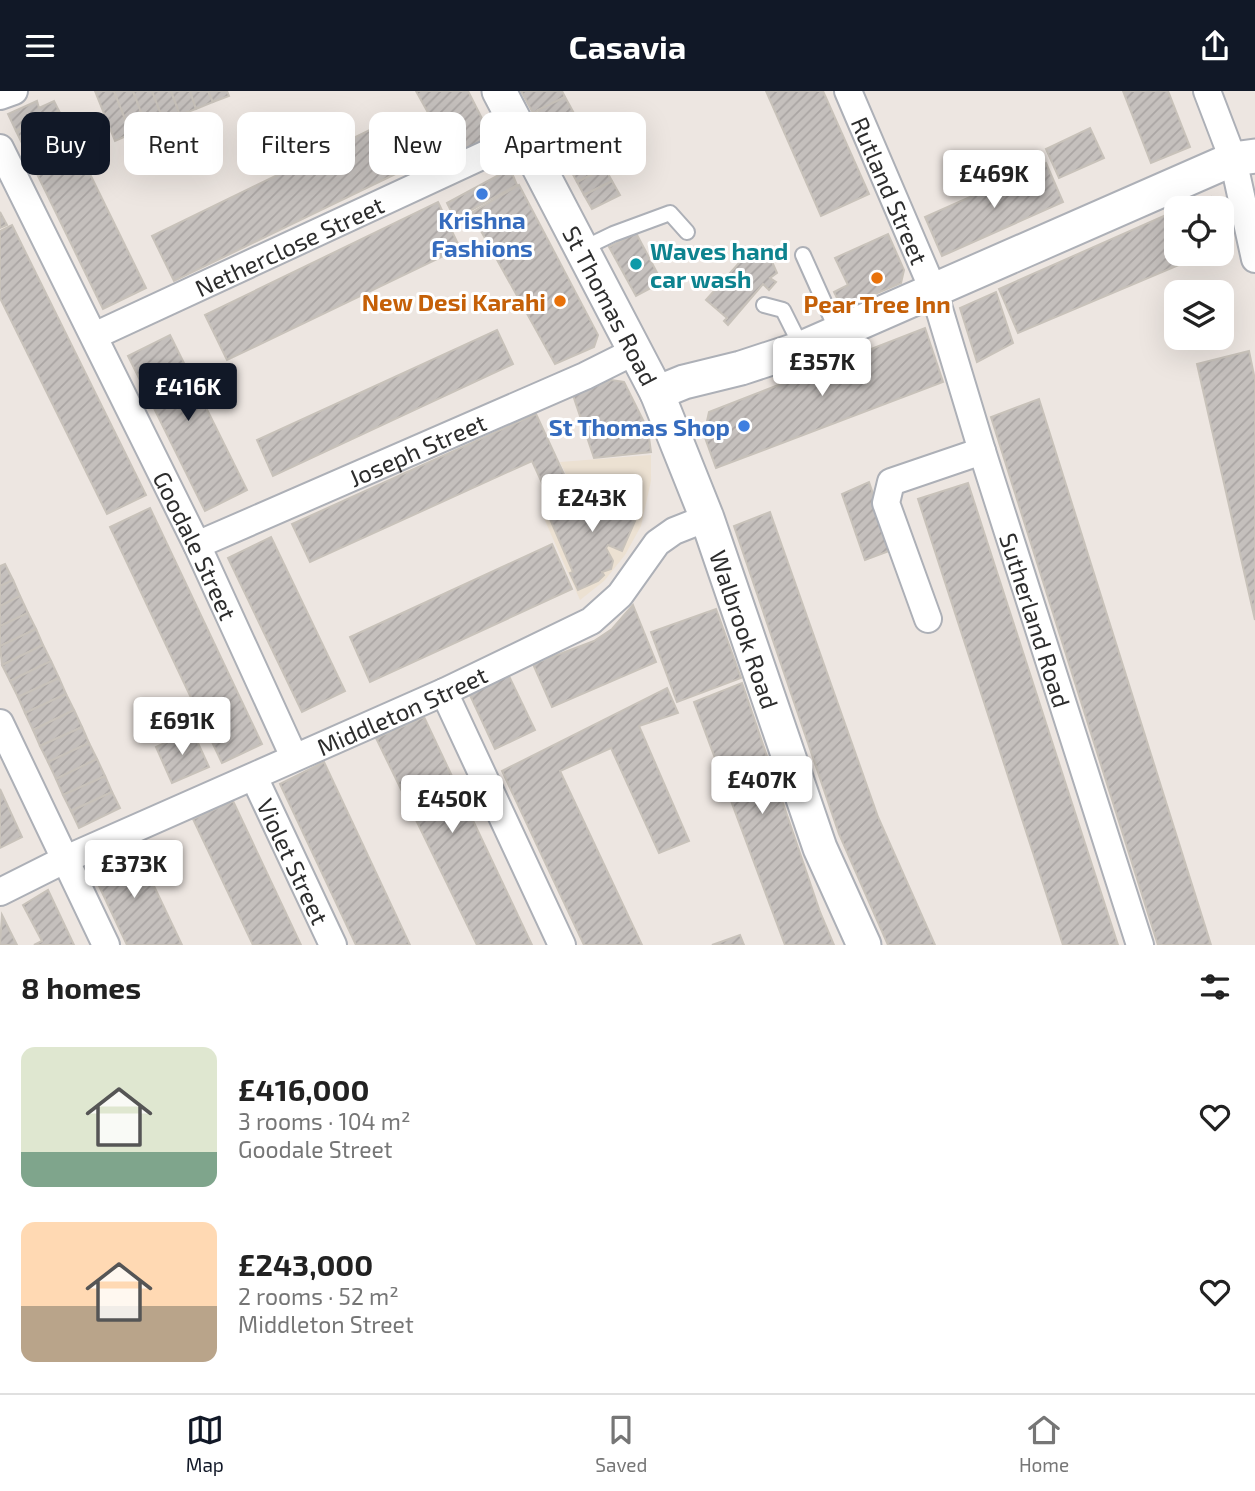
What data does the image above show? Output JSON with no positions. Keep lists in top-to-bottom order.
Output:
{
  "streets": {
    "street": [
      "Rutland Street",
      "Netherclose Street",
      "St Thomas Road",
      "Joseph Street",
      "Goodale Street",
      "Sutherland Road",
      "Walbrook Road",
      "Middleton Street",
      "Violet Street"
    ]
  },
  "crossings": [
    ["Rutland Street", "St Thomas Road"],
    ["Rutland Street", "Sutherland Road"],
    ["Netherclose Street", "Goodale Street"],
    ["St Thomas Road", "Joseph Street"],
    ["St Thomas Road", "Sutherland Road"],
    ["St Thomas Road", "Walbrook Road"],
    ["Joseph Street", "Goodale Street"],
    ["Goodale Street", "Middleton Street"],
    ["Walbrook Road", "Middleton Street"],
    ["Middleton Street", "Violet Street"]
  ],
  "places": [
    "Krishna Fashions",
    "Waves hand car wash",
    "Pear Tree Inn",
    "New Desi Karahi",
    "St Thomas Shop"
  ],
  "page": {
    "header": "Casavia",
    "chip": [
      "Buy",
      "Rent",
      "Filters",
      "New",
      "Apartment"
    ],
    "price": [
      "£469K",
      "£357K",
      "£416K",
      "£243K",
      "£691K",
      "£407K",
      "£450K",
      "£373K"
    ],
    "heading": "8 homes",
    "list": [
      {
        "name": "£416,000",
        "note": "3 rooms · 104 m² · Goodale Street"
      },
      {
        "name": "£243,000",
        "note": "2 rooms · 52 m² · Middleton Street"
      }
    ],
    "tabs": ["Map", "Saved", "Home"]
  }
}
